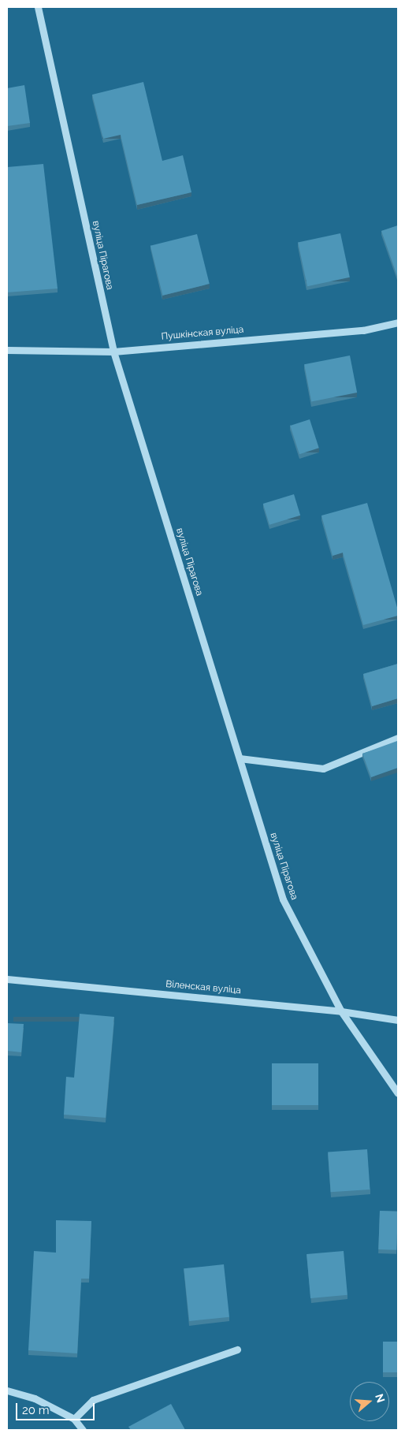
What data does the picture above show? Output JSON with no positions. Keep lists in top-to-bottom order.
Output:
{
  "streets": {
    "street": ["вуліца Пірагова", "Пушкінская вуліца", "Віленская вуліца"]
  },
  "crossings": [
    ["вуліца Пірагова", "Пушкінская вуліца"],
    ["вуліца Пірагова", "Віленская вуліца"]
  ],
  "scale_bar": "20 m",
  "north": "right"
}
